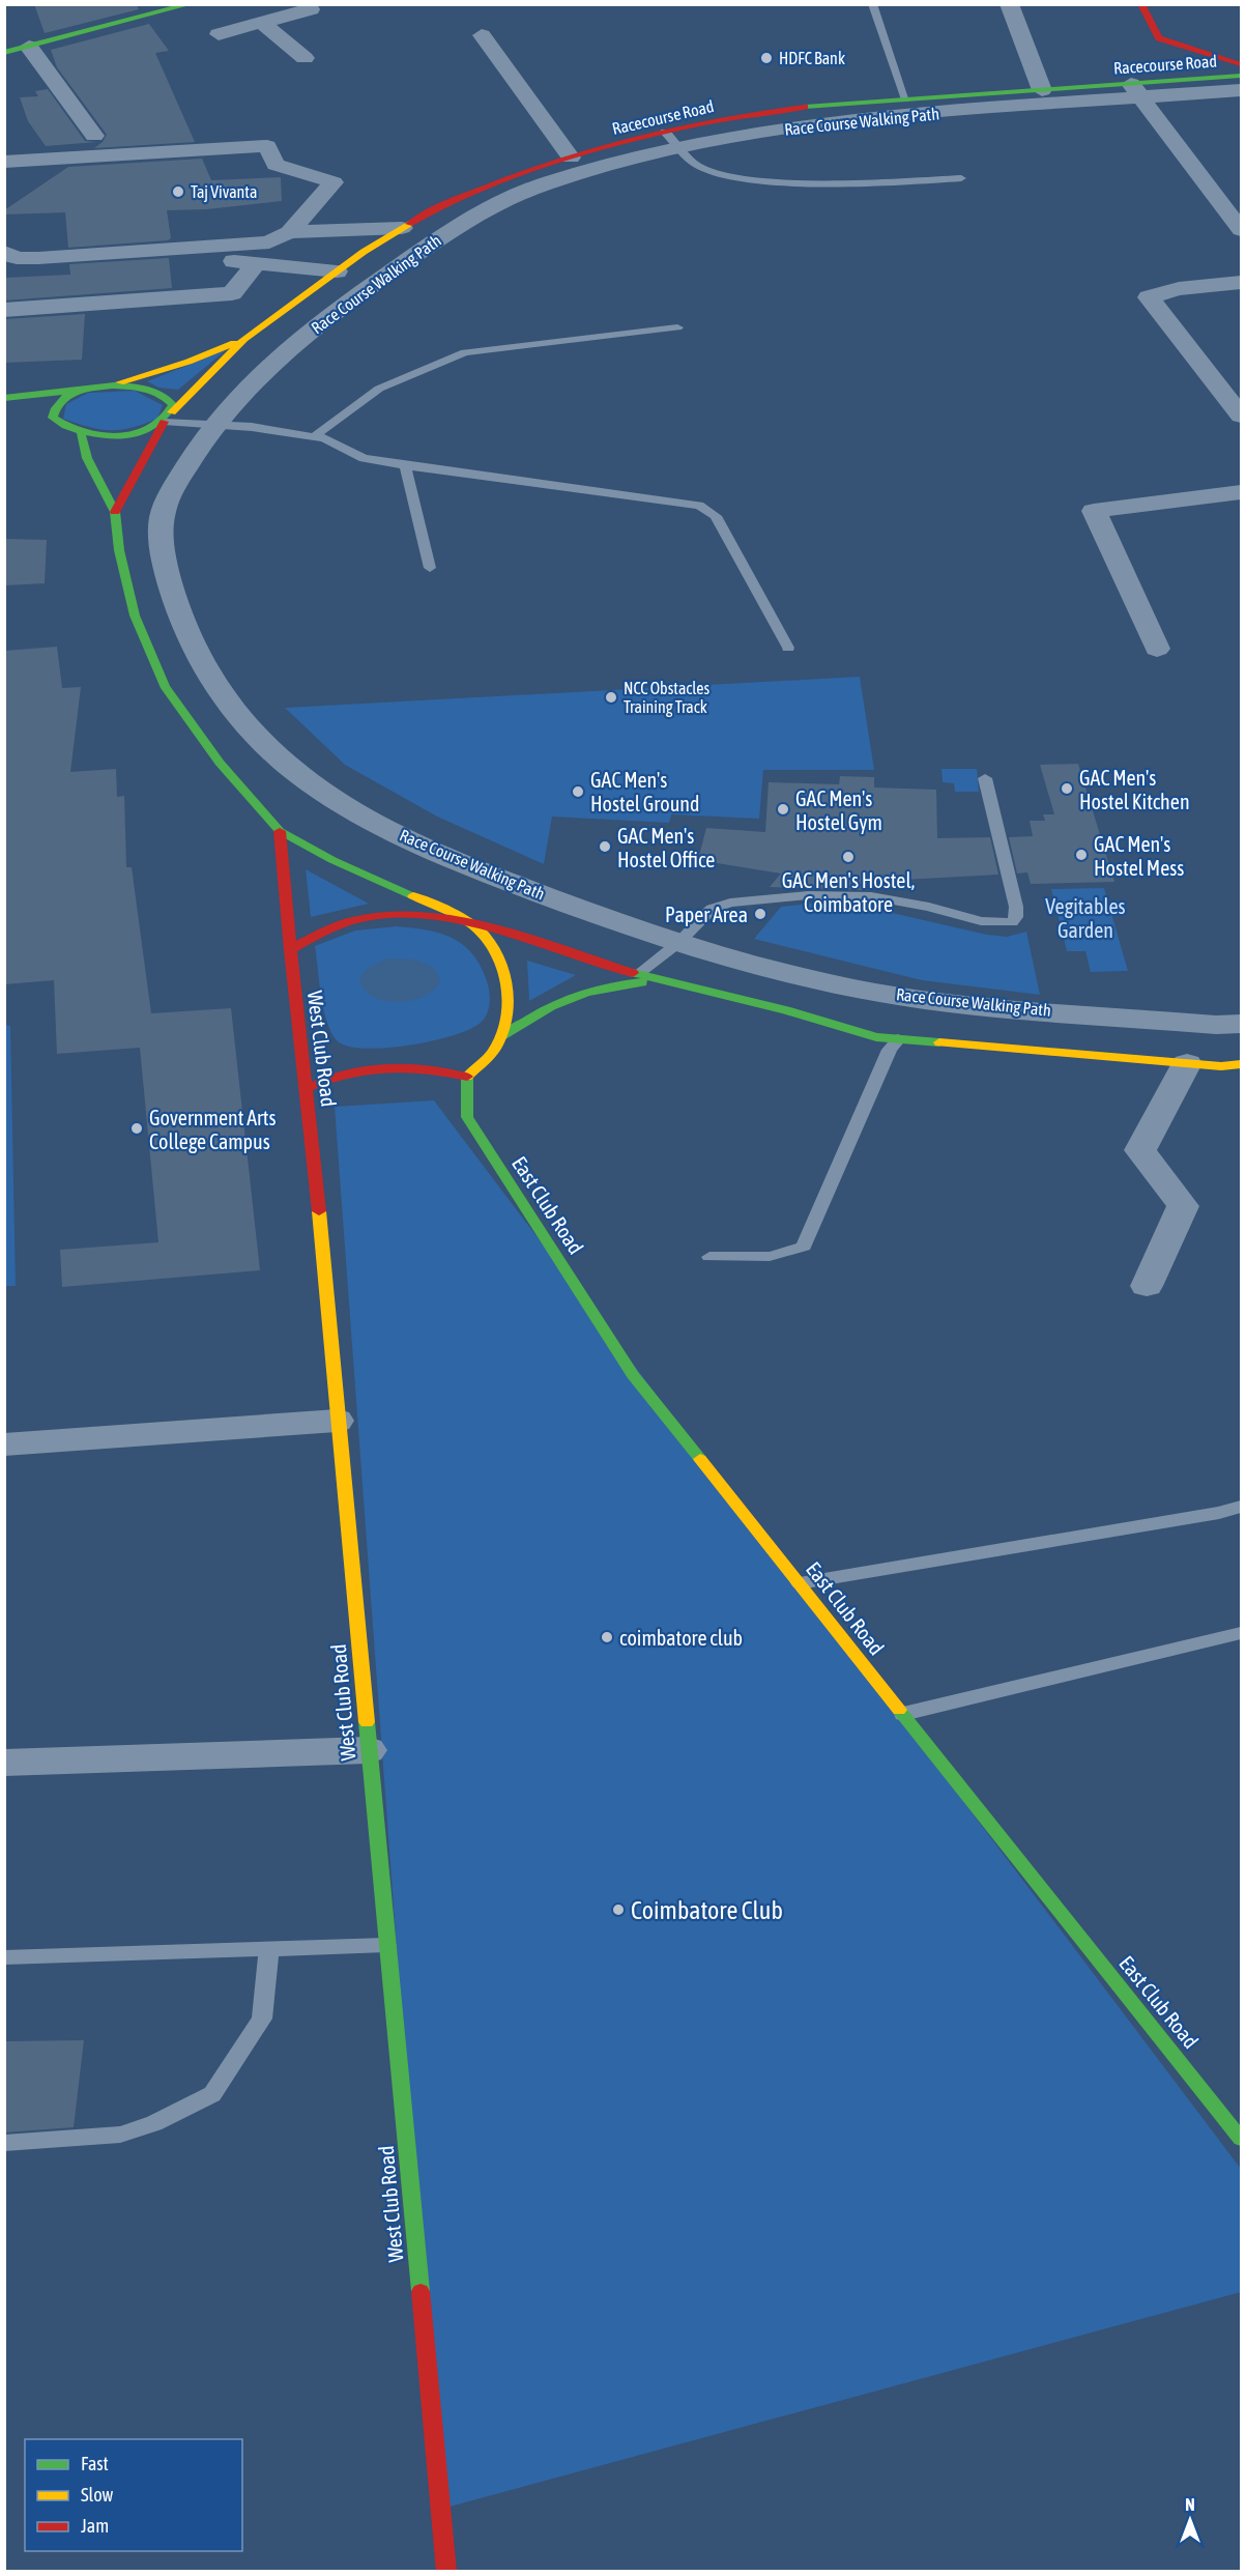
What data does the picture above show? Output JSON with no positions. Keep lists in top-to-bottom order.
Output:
{
  "streets": {
    "street": [
      "Racecourse Road",
      "Race Course Walking Path",
      "West Club Road",
      "East Club Road"
    ]
  },
  "crossings": [
    ["Racecourse Road", "Race Course Walking Path"]
  ],
  "parks": ["Vegitables Garden"],
  "places": [
    "HDFC Bank",
    "Taj Vivanta",
    "NCC Obstacles Training Track",
    "GAC Men's Hostel Kitchen",
    "GAC Men's Hostel Ground",
    "GAC Men's Hostel Gym",
    "GAC Men's Hostel Office",
    "GAC Men's Hostel Mess",
    "GAC Men's Hostel, Coimbatore",
    "Paper Area",
    "Government Arts College Campus",
    "coimbatore club",
    "Coimbatore Club"
  ],
  "legend": ["Fast", "Slow", "Jam"],
  "north": "top"
}
